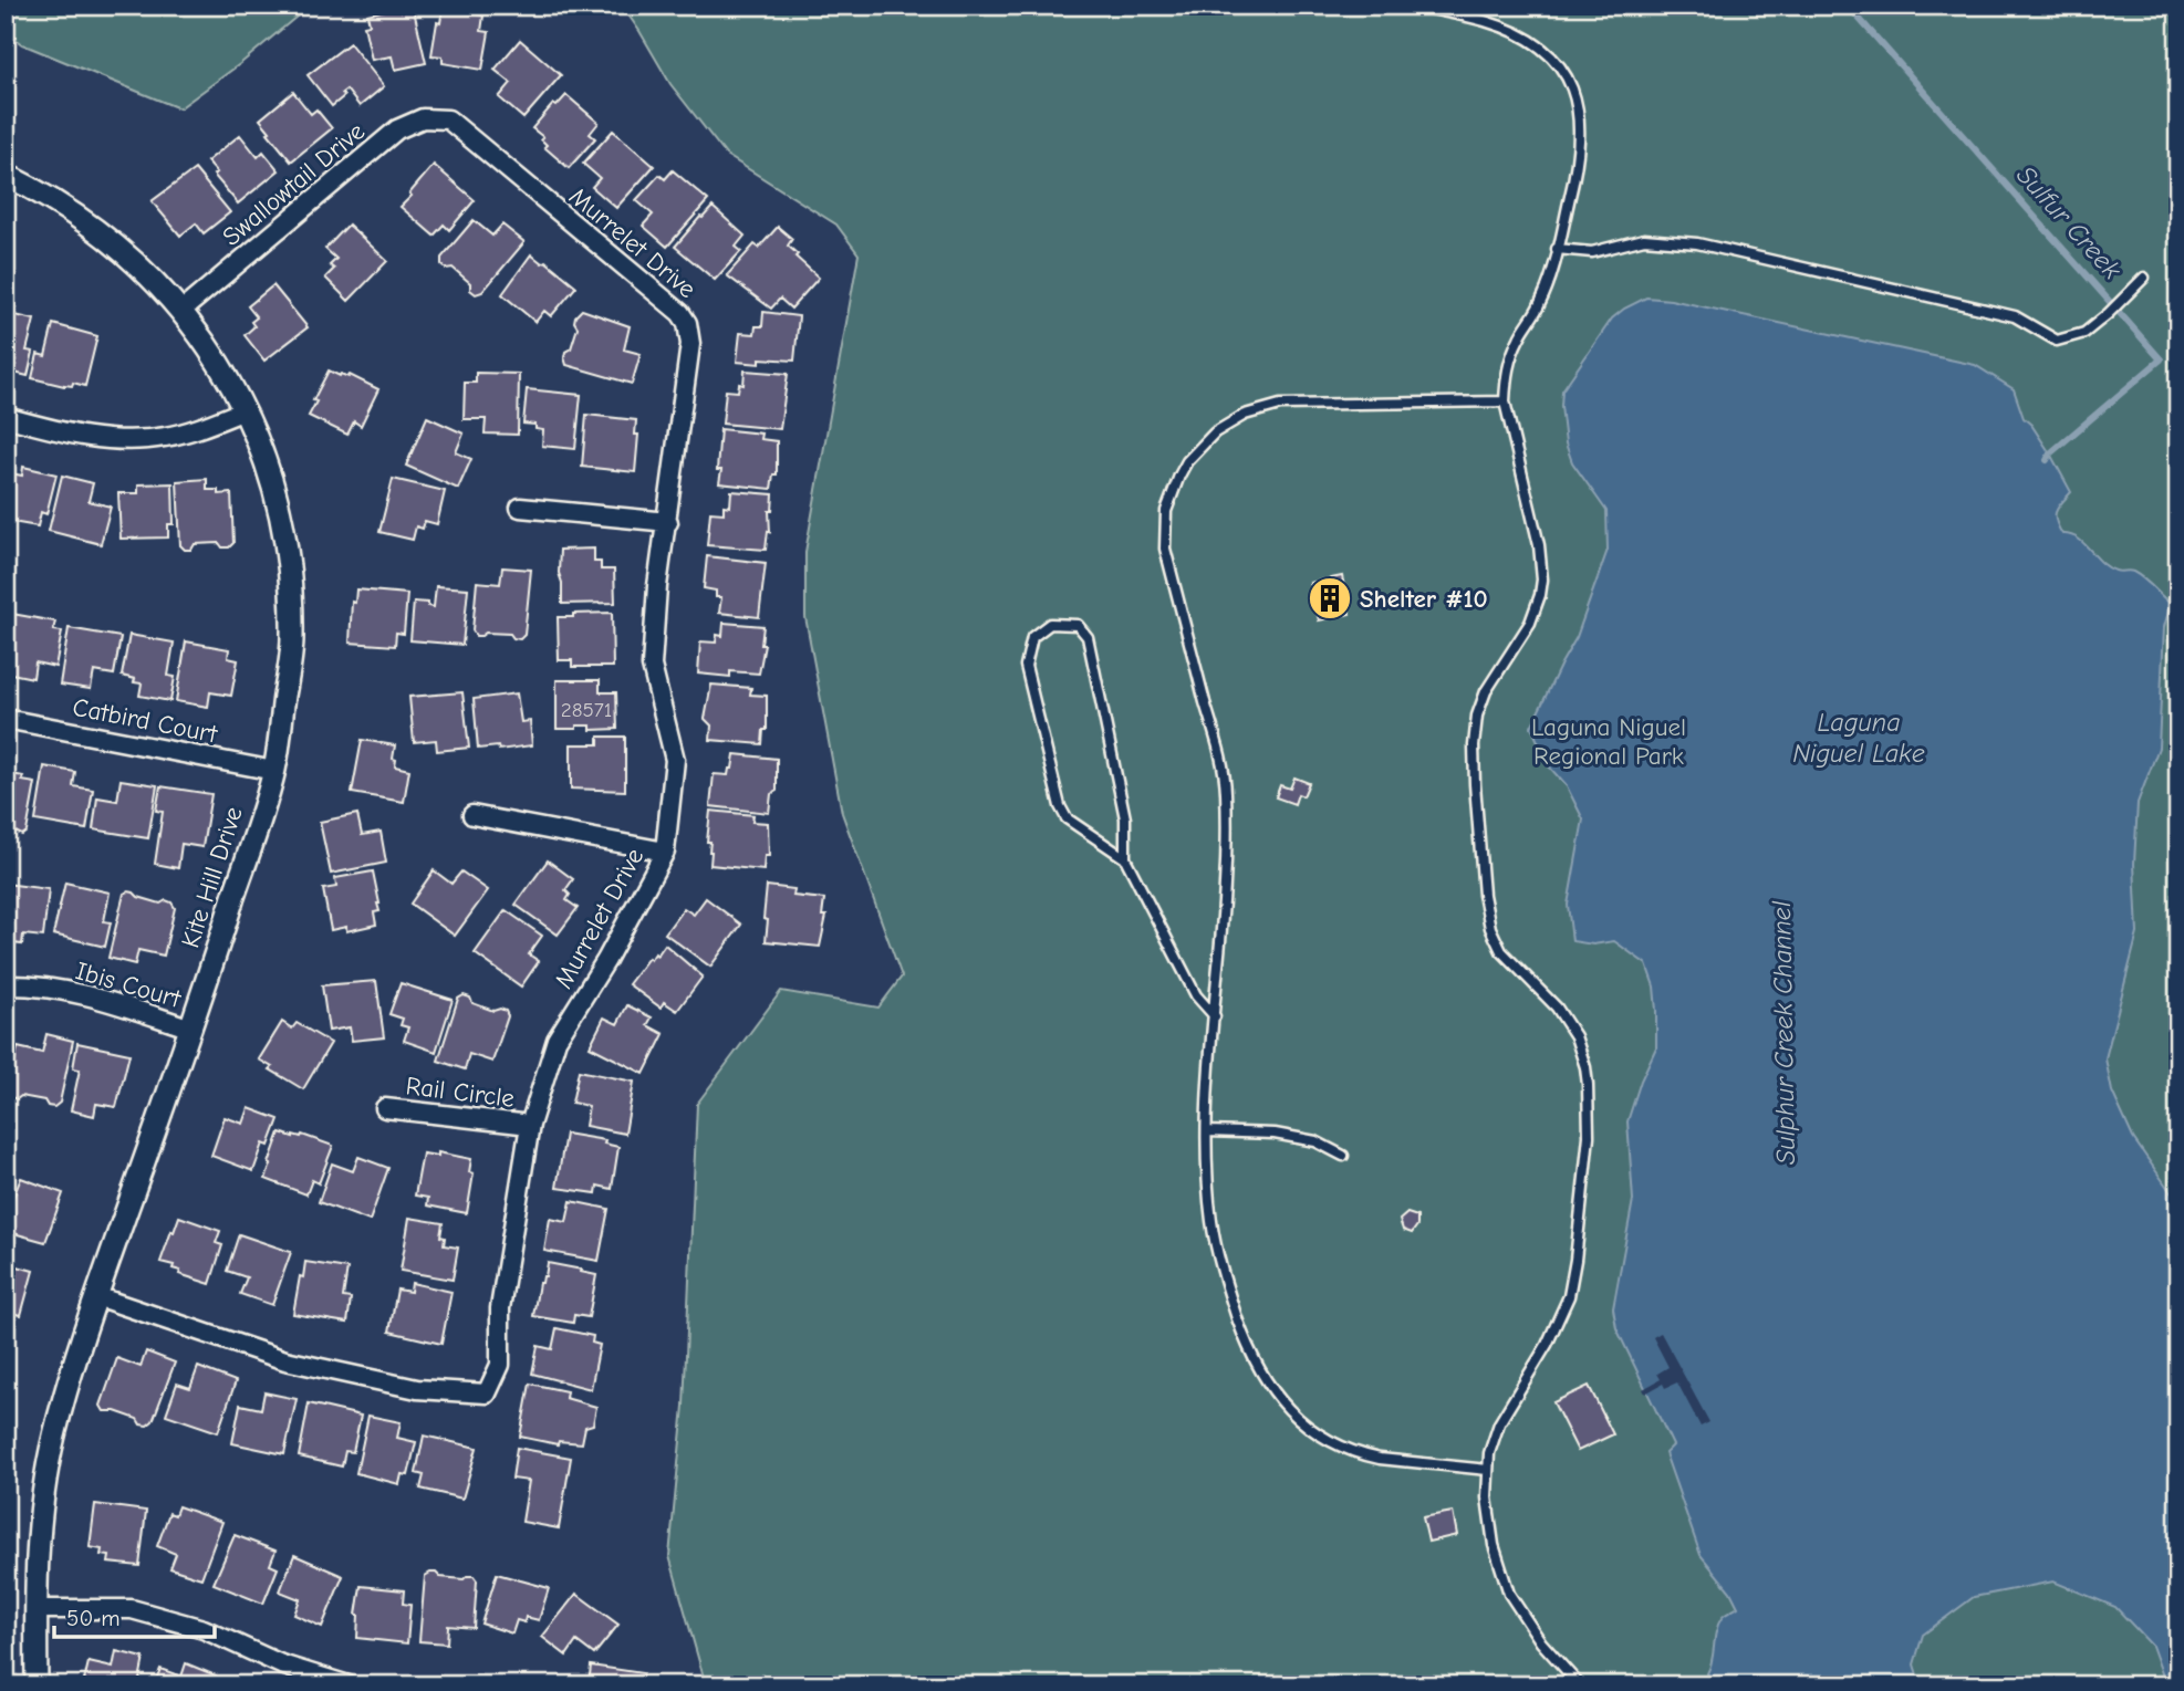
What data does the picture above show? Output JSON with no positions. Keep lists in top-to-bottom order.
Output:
{
  "streets": {
    "street": [
      "Swallowtail Drive",
      "Murrelet Drive",
      "Catbird Court",
      "Kite Hill Drive",
      "Ibis Court",
      "Rail Circle"
    ]
  },
  "crossings": [
    ["Swallowtail Drive", "Murrelet Drive"],
    ["Swallowtail Drive", "Kite Hill Drive"],
    ["Murrelet Drive", "Kite Hill Drive"],
    ["Murrelet Drive", "Rail Circle"],
    ["Catbird Court", "Kite Hill Drive"],
    ["Kite Hill Drive", "Ibis Court"]
  ],
  "water": ["Sulfur Creek", "Laguna Niguel Lake", "Sulphur Creek Channel"],
  "parks": ["Laguna Niguel Regional Park"],
  "places": {
    "building": ["Shelter #10"]
  },
  "house_numbers": ["28571"],
  "scale_bar": "50 m"
}
